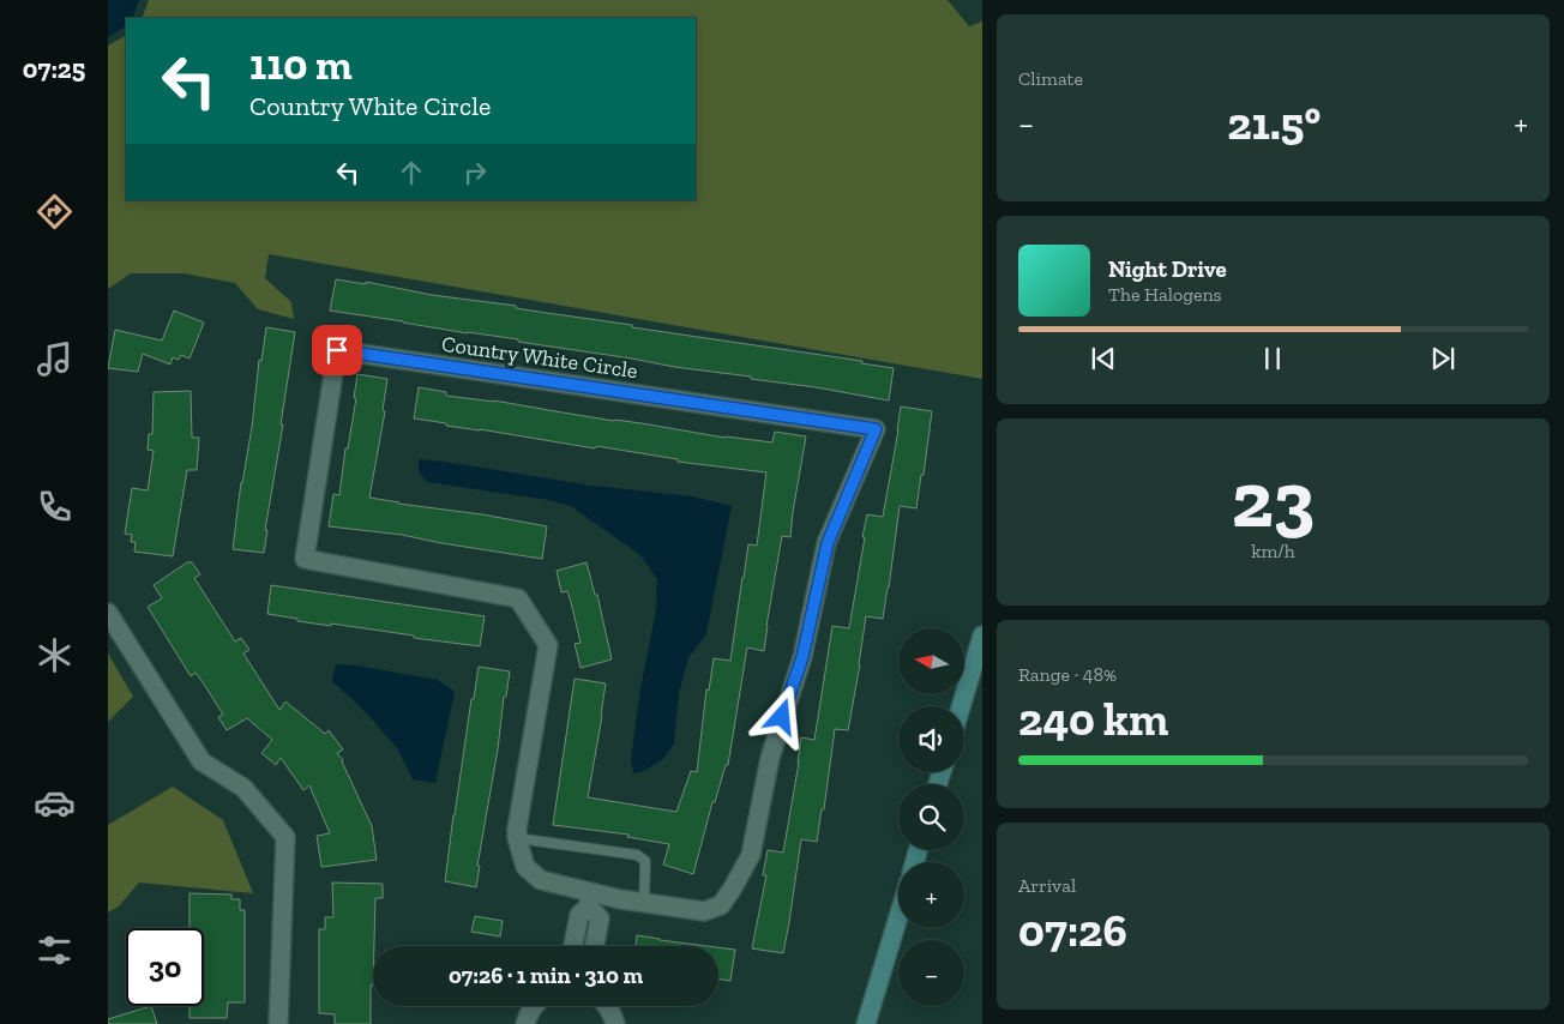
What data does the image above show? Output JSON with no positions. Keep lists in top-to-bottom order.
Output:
{
  "streets": {
    "street": ["Country White Circle"]
  },
  "north": "left",
  "page": {
    "tabs": "07:25",
    "tile": [
      "Climate",
      ["23", "km/h"],
      ["Range · 48%", "240 km"],
      ["Arrival", "07:26"]
    ],
    "turn": ["110 m", "Country White Circle"],
    "heat": ["−", "21.5°", "+"],
    "song": ["Night Drive", "The Halogens"],
    "map_buttons": ["+", "−"],
    "limit": "30",
    "trip": "07:26 · 1 min · 310 m"
  }
}
